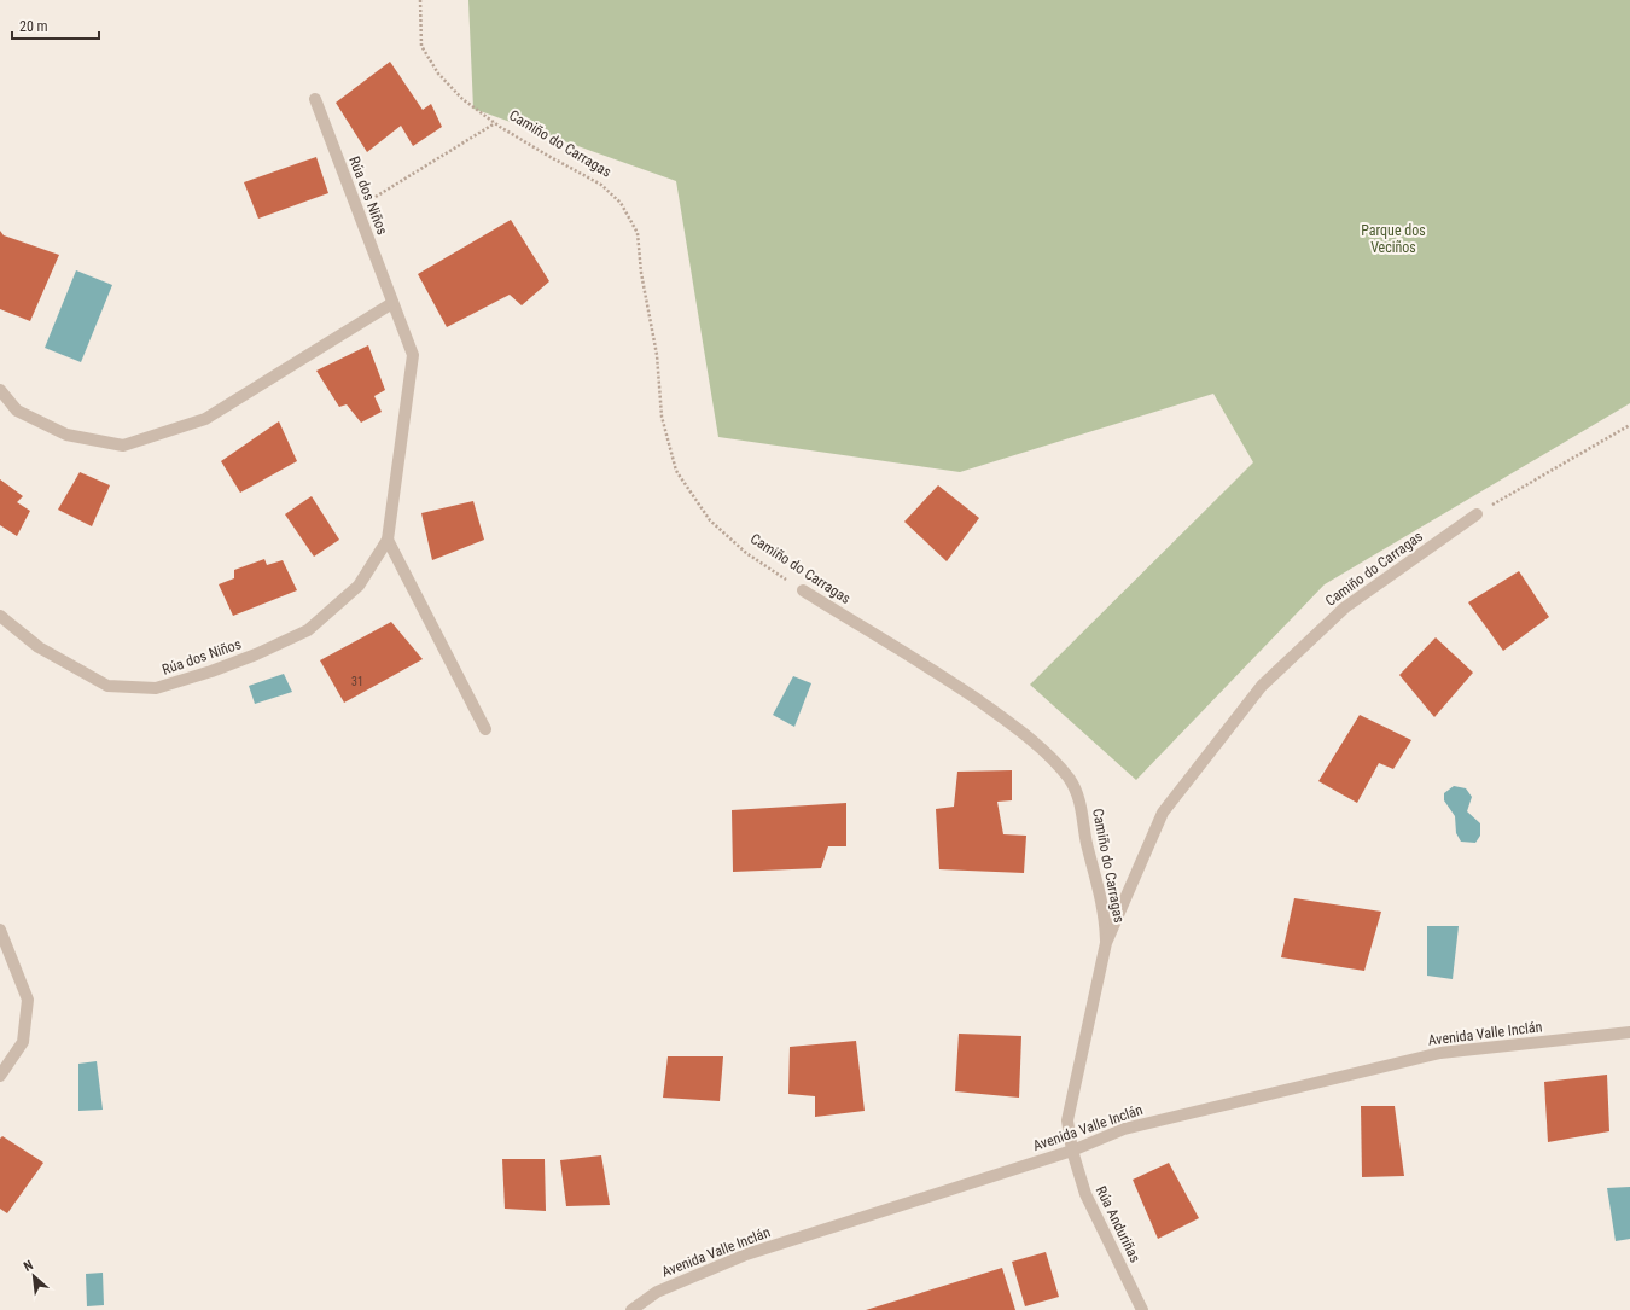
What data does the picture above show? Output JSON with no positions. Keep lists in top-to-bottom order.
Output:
{
  "streets": {
    "street": [
      "Camiño do Carragas",
      "Rúa dos Niños",
      "Avenida Valle Inclán",
      "Rúa Anduriñas"
    ]
  },
  "crossings": [
    ["Camiño do Carragas", "Avenida Valle Inclán"],
    ["Camiño do Carragas", "Rúa Anduriñas"],
    ["Avenida Valle Inclán", "Rúa Anduriñas"]
  ],
  "parks": ["Parque dos Veciños"],
  "house_numbers": ["31"],
  "scale_bar": "20 m",
  "north": "top left"
}
